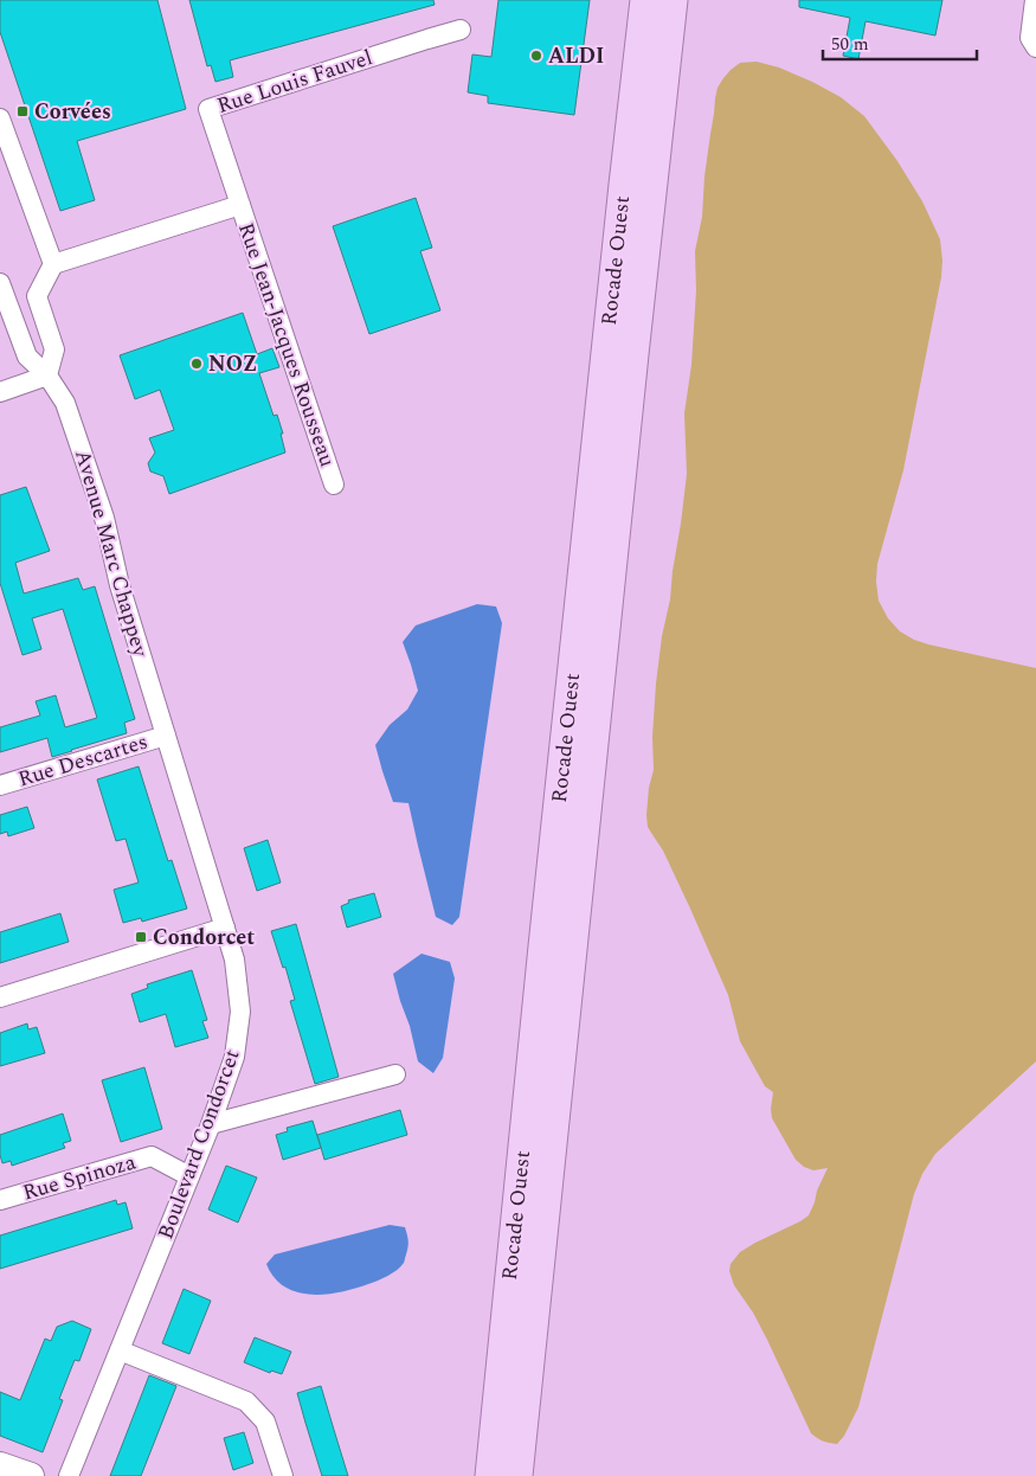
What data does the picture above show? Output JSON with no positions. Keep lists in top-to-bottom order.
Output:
{
  "streets": {
    "main road": ["Rocade Ouest"],
    "street": [
      "Rue Louis Fauvel",
      "Rue Jean-Jacques Rousseau",
      "Avenue Marc Chappey",
      "Rue Descartes",
      "Boulevard Condorcet",
      "Rue Spinoza"
    ]
  },
  "crossings": [
    ["Rue Louis Fauvel", "Rue Jean-Jacques Rousseau"],
    ["Avenue Marc Chappey", "Rue Descartes"],
    ["Avenue Marc Chappey", "Boulevard Condorcet"],
    ["Rue Descartes", "Boulevard Condorcet"],
    ["Boulevard Condorcet", "Rue Spinoza"]
  ],
  "places": {
    "other": ["ALDI", "NOZ"],
    "transit": ["Corvées", "Condorcet"]
  },
  "scale_bar": "50 m"
}
